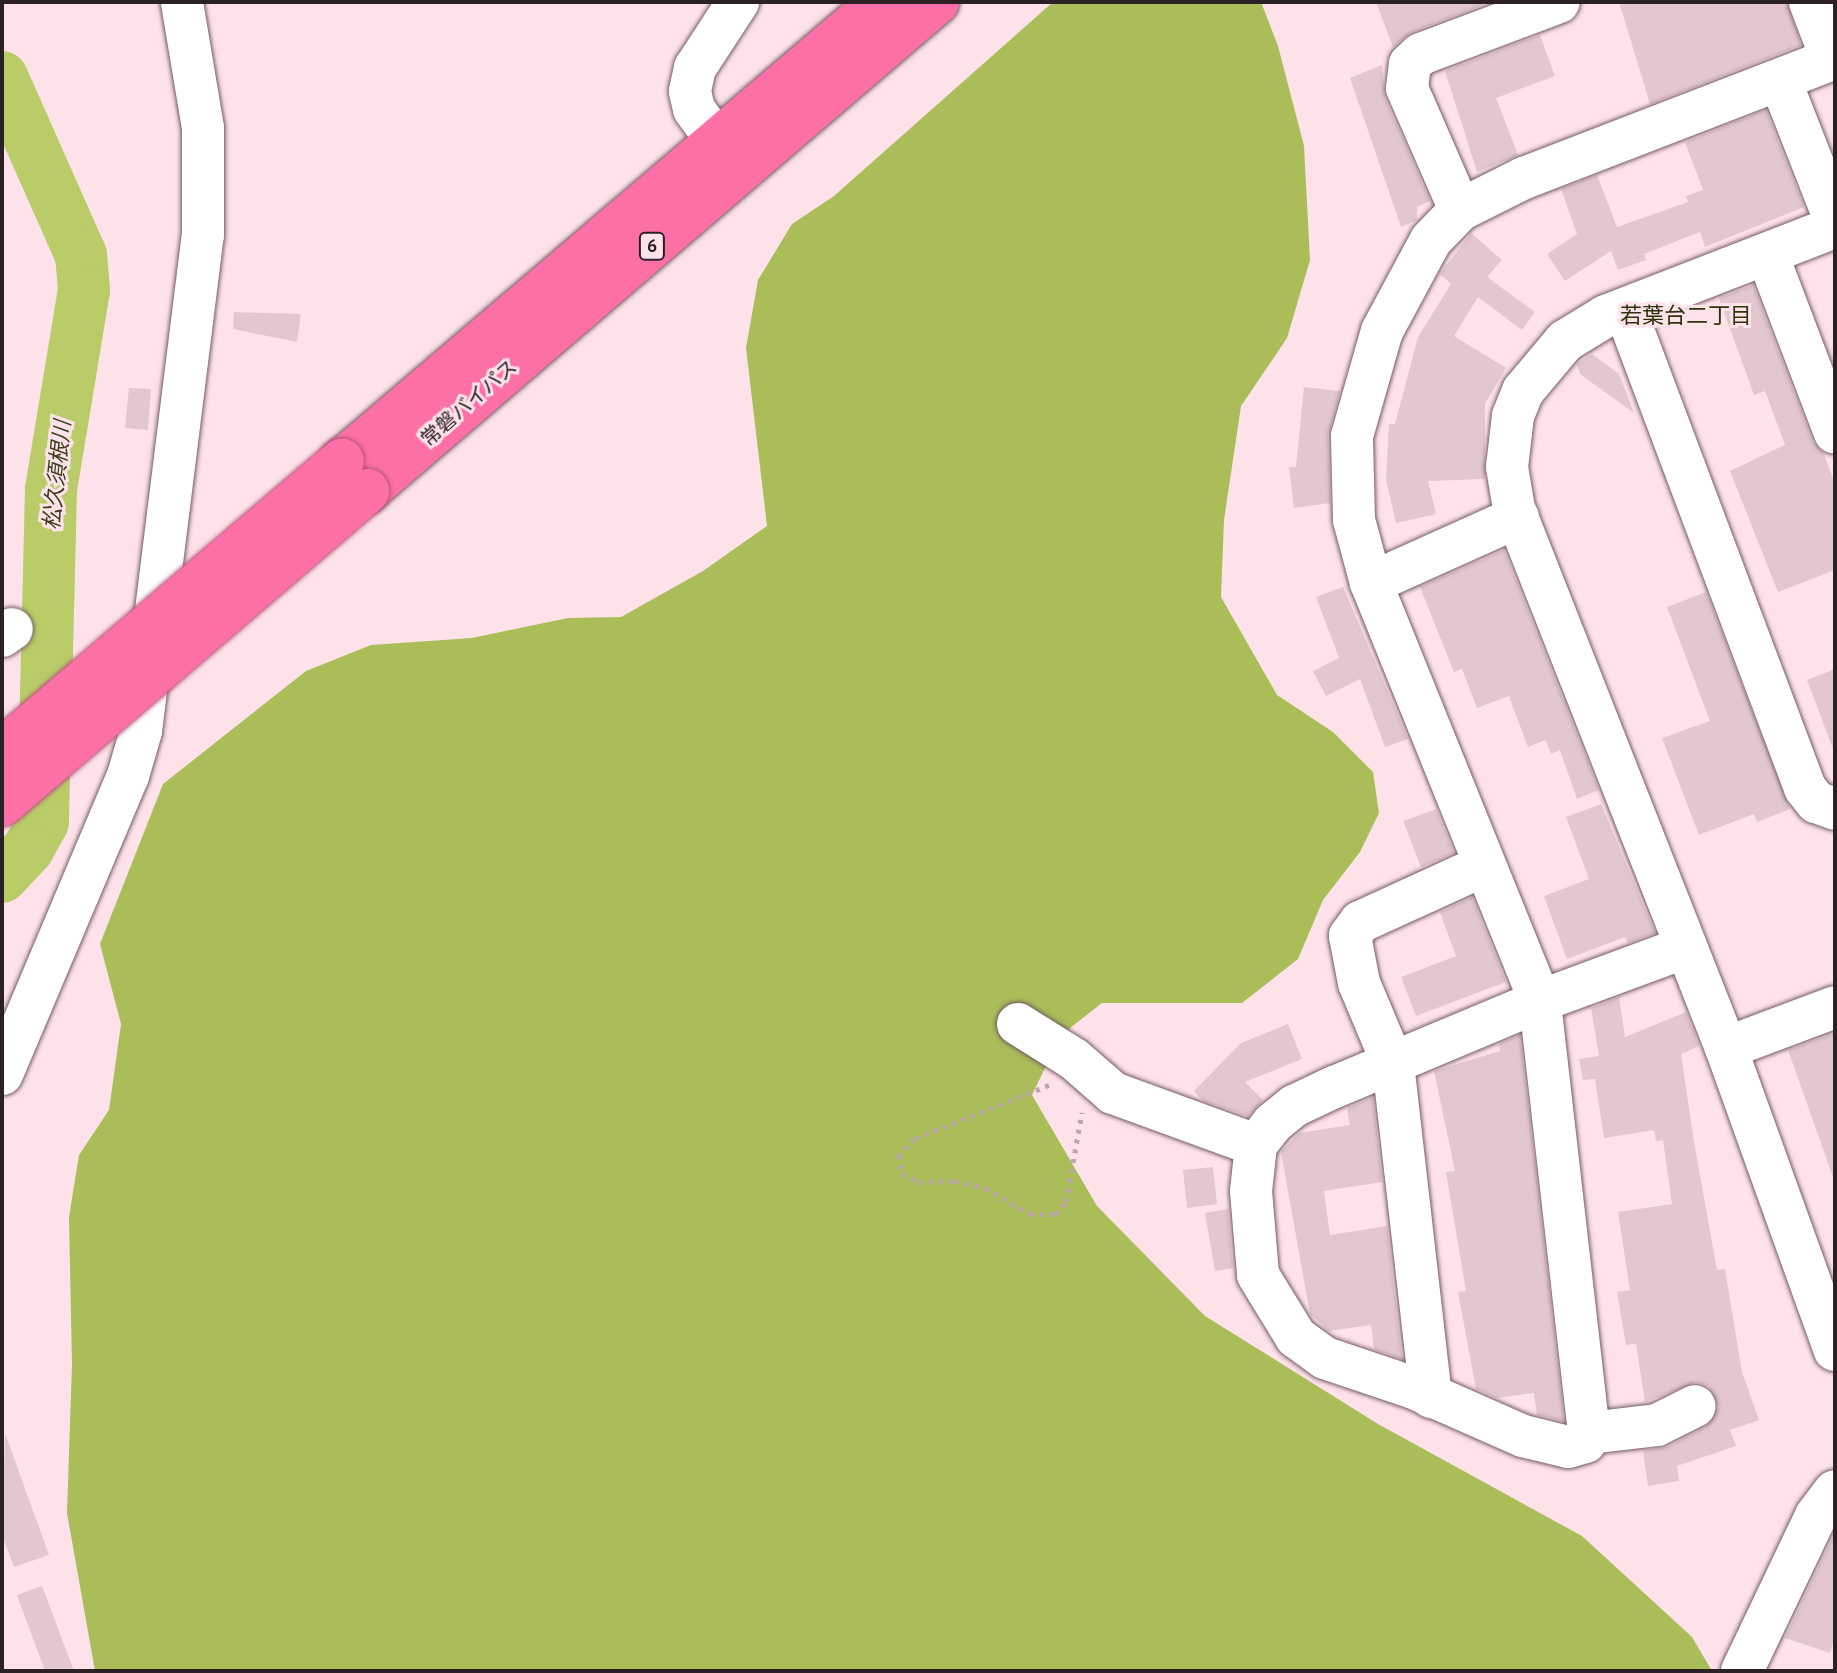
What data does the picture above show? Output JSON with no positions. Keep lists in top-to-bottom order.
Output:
{
  "streets": {
    "highway": ["6", "常磐バイパス"]
  },
  "districts": ["若葉台二丁目"],
  "water": ["松久須根川"]
}
